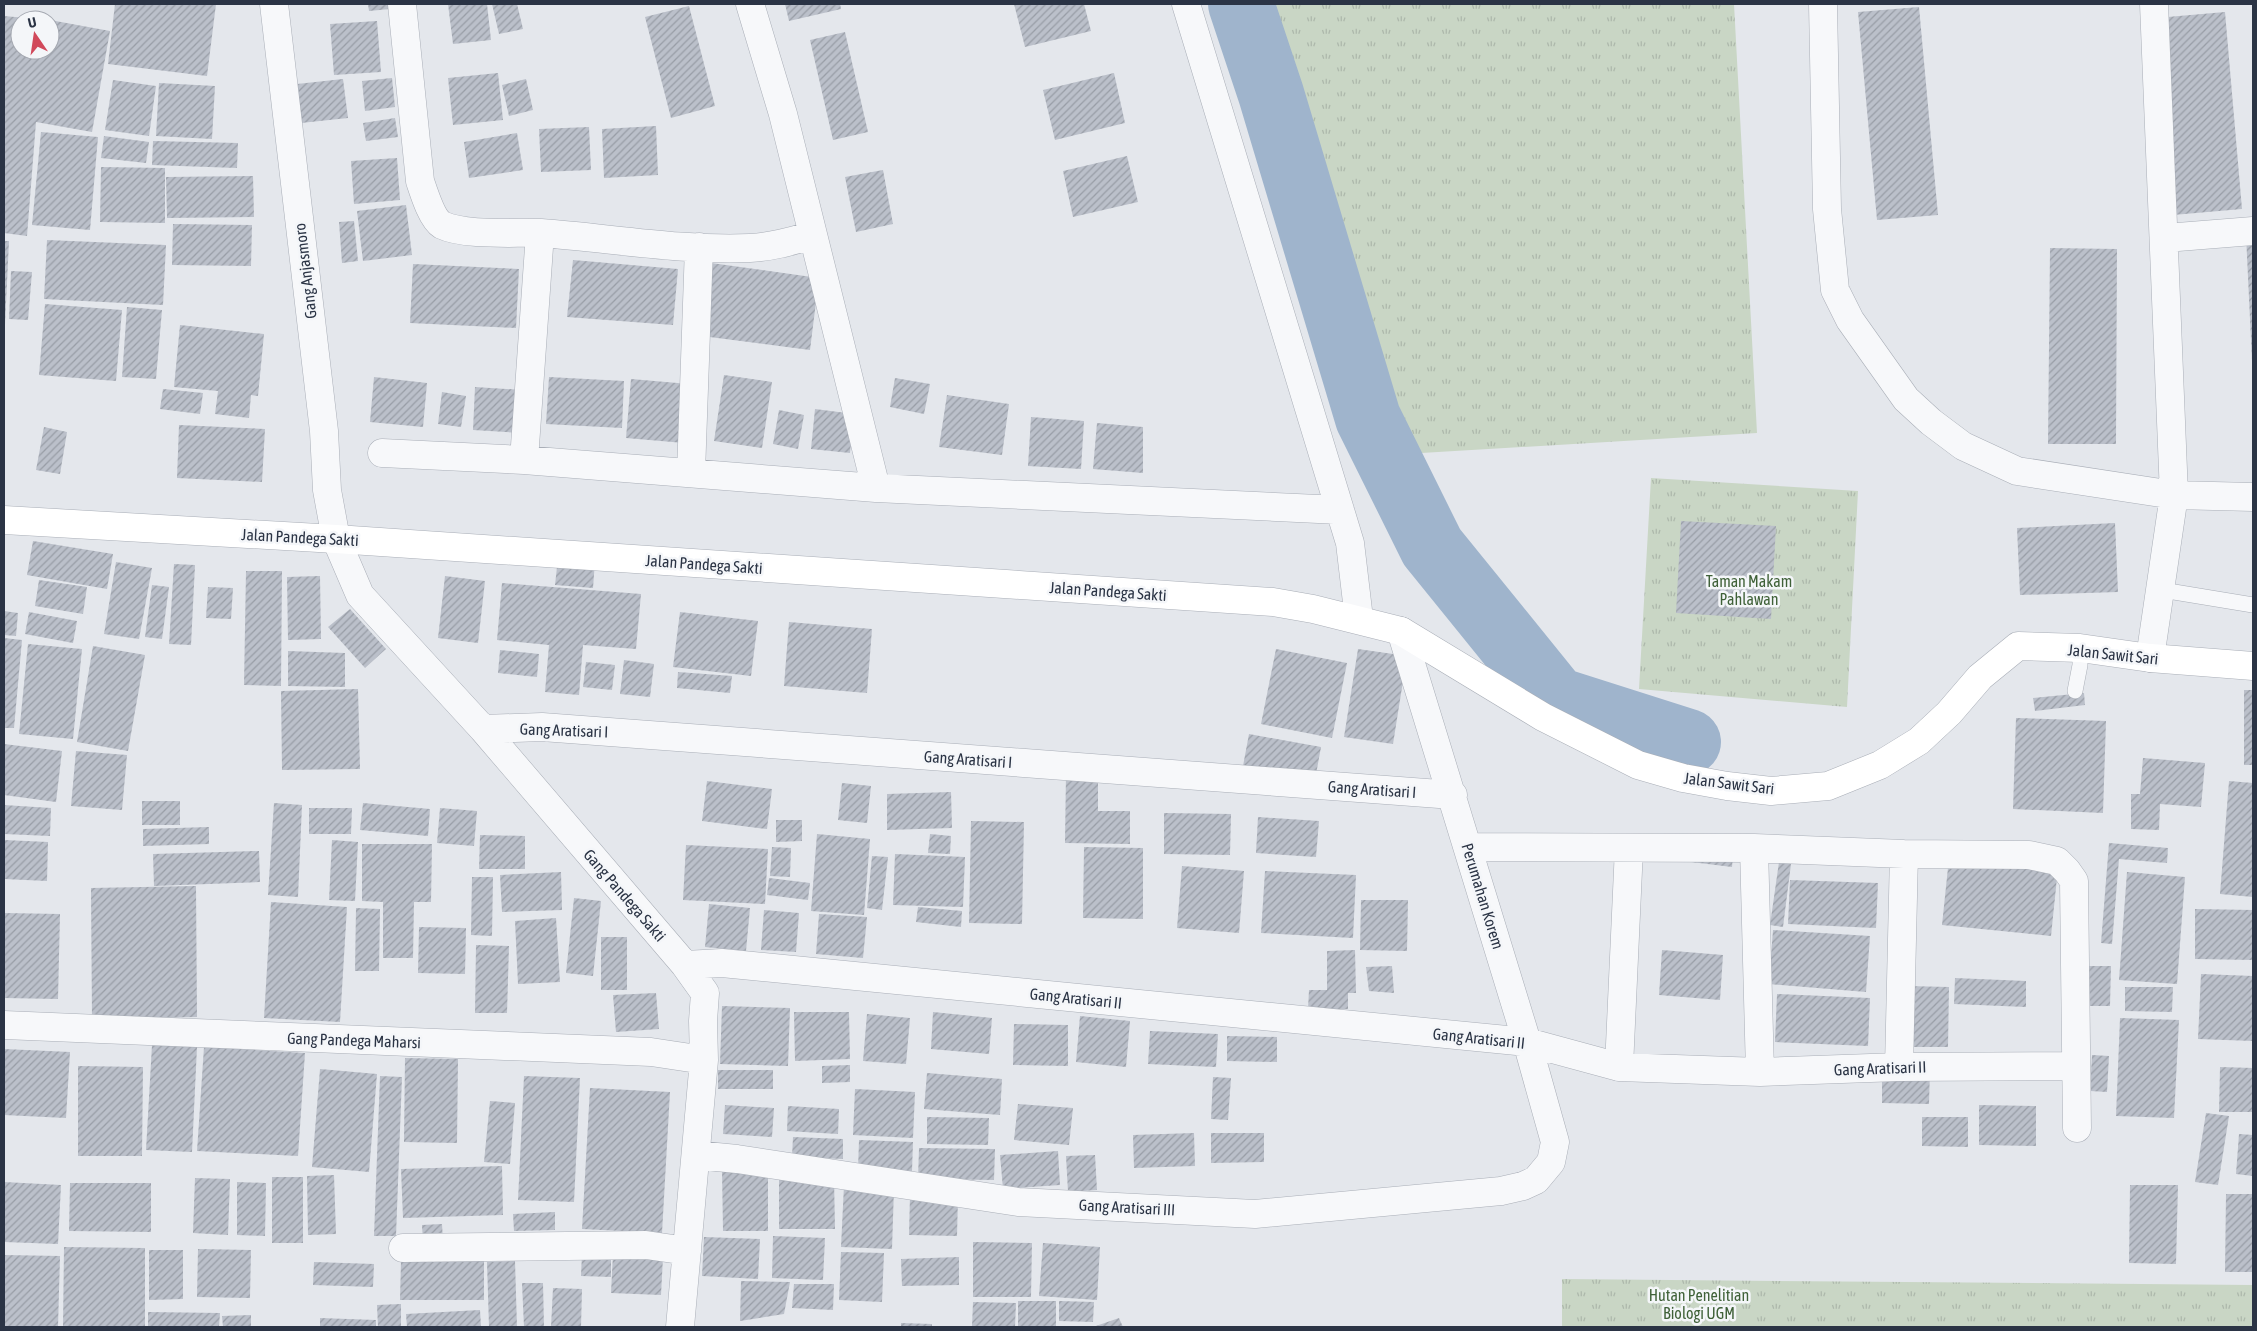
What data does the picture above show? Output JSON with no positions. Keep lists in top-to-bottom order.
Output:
{
  "streets": {
    "main road": ["Jalan Pandega Sakti", "Jalan Sawit Sari"],
    "street": [
      "Gang Anjasmoro",
      "Gang Aratisari I",
      "Gang Pandega Sakti",
      "Perumahan Korem",
      "Gang Aratisari II",
      "Gang Pandega Maharsi",
      "Gang Aratisari III"
    ]
  },
  "crossings": [
    ["Gang Anjasmoro", "Jalan Pandega Sakti"],
    ["Gang Anjasmoro", "Gang Pandega Sakti"],
    ["Jalan Pandega Sakti", "Jalan Sawit Sari"],
    ["Jalan Pandega Sakti", "Gang Pandega Sakti"],
    ["Jalan Pandega Sakti", "Perumahan Korem"],
    ["Jalan Sawit Sari", "Perumahan Korem"],
    ["Gang Aratisari I", "Gang Pandega Sakti"],
    ["Gang Aratisari I", "Perumahan Korem"],
    ["Gang Pandega Sakti", "Gang Aratisari II"],
    ["Gang Pandega Sakti", "Gang Pandega Maharsi"],
    ["Gang Pandega Sakti", "Gang Aratisari III"],
    ["Perumahan Korem", "Gang Aratisari II"],
    ["Perumahan Korem", "Gang Aratisari III"]
  ],
  "parks": ["Taman Makam Pahlawan", "Hutan Penelitian Biologi UGM"],
  "north": "top"
}
